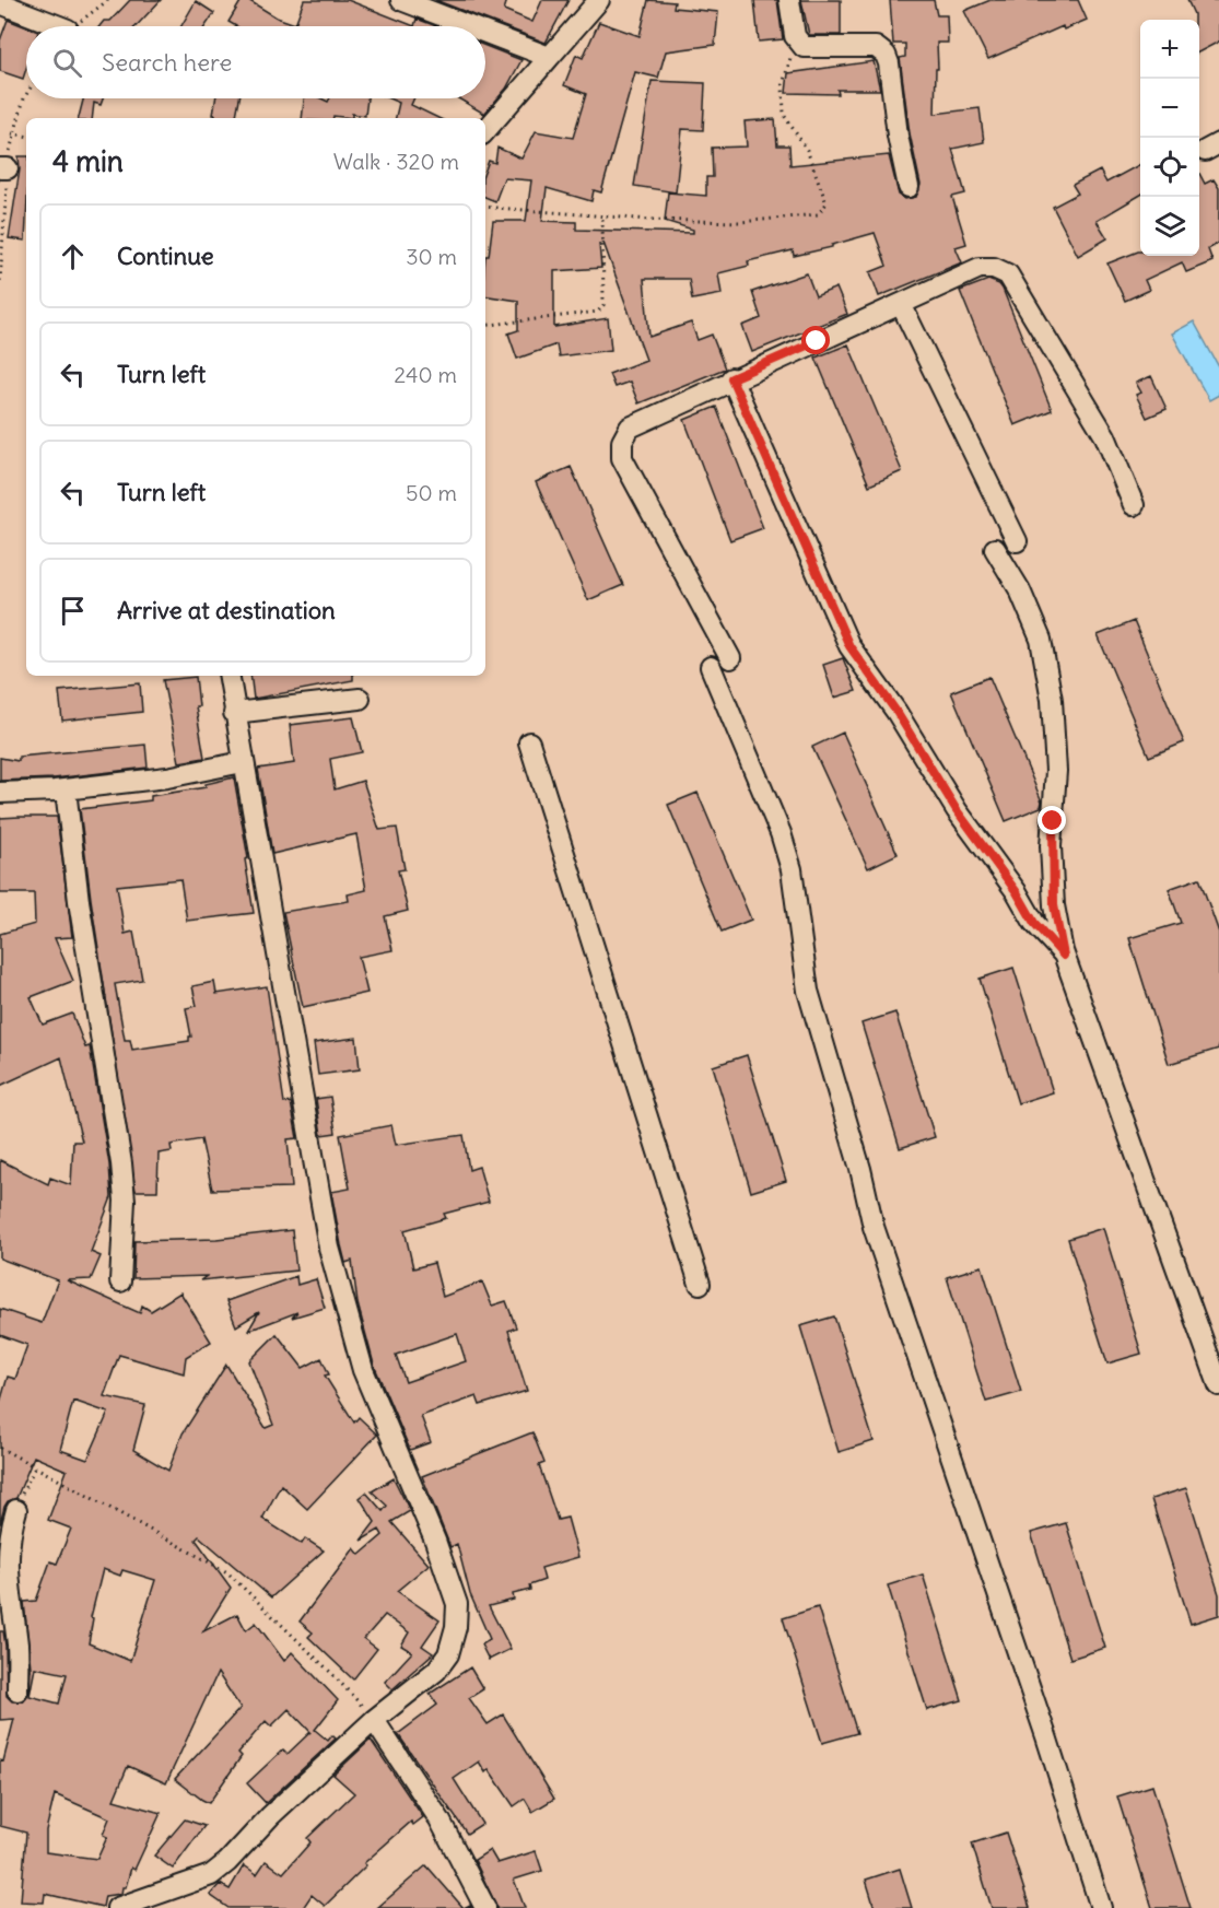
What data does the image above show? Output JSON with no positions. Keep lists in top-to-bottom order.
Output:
{
  "page": {
    "map_buttons": ["+", "−"],
    "search": "Search here",
    "heading": ["4 min", "Walk · 320 m"],
    "list": [
      ["Continue", "30 m"],
      ["Turn left", "240 m"],
      ["Turn left", "50 m"],
      "Arrive at destination"
    ]
  }
}
